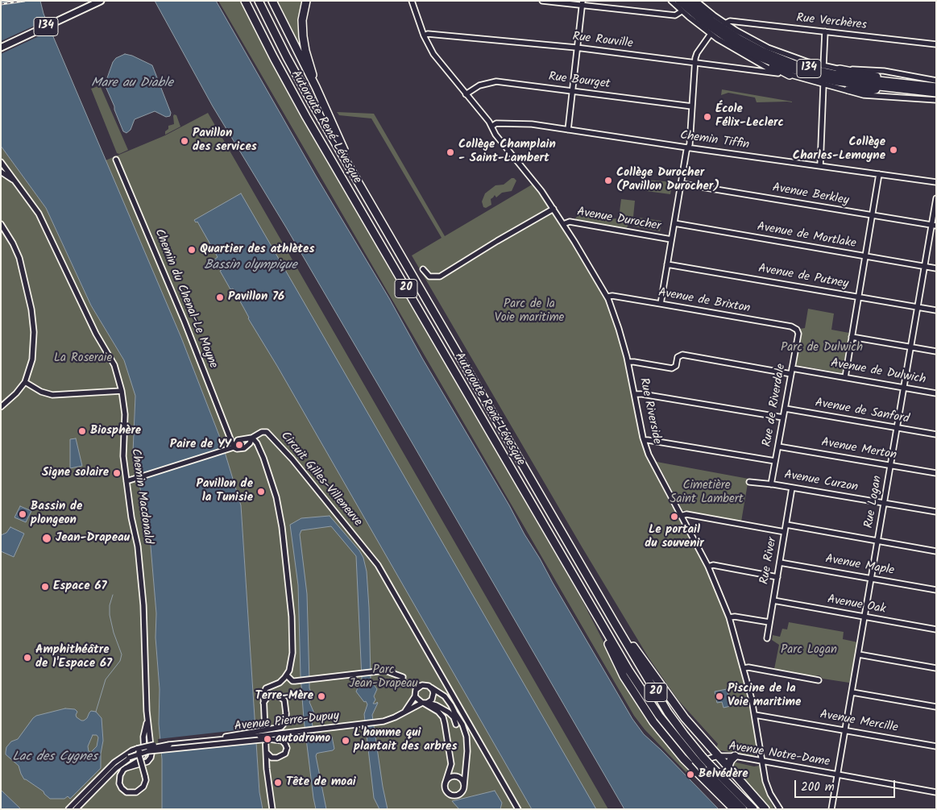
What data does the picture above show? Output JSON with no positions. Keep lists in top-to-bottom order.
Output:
{
  "streets": {
    "highway": ["134", "Autoroute René-Lévesque", "20"],
    "street": [
      "Rue Verchères",
      "Rue Rouville",
      "Rue Bourget",
      "Chemin Tiffin",
      "Avenue Berkley",
      "Avenue Durocher",
      "Avenue de Mortlake",
      "Avenue de Putney",
      "Chemin du Chenal-Le Moyne",
      "Avenue de Brixton",
      "Avenue de Dulwich",
      "Rue de Riverdale",
      "Rue Riverside",
      "Avenue de Sanford",
      "Avenue Merton",
      "Circuit Gilles-Villeneuve",
      "Avenue Curzon",
      "Chemin Macdonald",
      "Rue Logan",
      "Rue River",
      "Avenue Maple",
      "Avenue Oak",
      "Avenue Pierre-Dupuy",
      "Avenue Mercille",
      "Avenue Notre-Dame"
    ]
  },
  "crossings": [
    ["Rue Rouville", "Rue Riverside"],
    ["Rue Bourget", "Rue Riverside"],
    ["Chemin Tiffin", "Rue Riverside"],
    ["Avenue Berkley", "Rue Logan"],
    ["Avenue Durocher", "Rue Riverside"],
    ["Avenue de Mortlake", "Rue Logan"],
    ["Avenue de Putney", "Rue Logan"],
    ["Avenue de Brixton", "Rue de Riverdale"],
    ["Avenue de Brixton", "Rue Riverside"],
    ["Avenue de Dulwich", "Rue de Riverdale"],
    ["Avenue de Dulwich", "Rue Logan"],
    ["Rue de Riverdale", "Avenue de Sanford"],
    ["Rue de Riverdale", "Avenue Merton"],
    ["Rue de Riverdale", "Avenue Curzon"],
    ["Rue Riverside", "Avenue Mercille"],
    ["Rue Riverside", "Avenue Notre-Dame"],
    ["Avenue de Sanford", "Rue Logan"],
    ["Avenue Merton", "Rue Logan"],
    ["Avenue Curzon", "Rue Logan"],
    ["Avenue Curzon", "Rue River"],
    ["Chemin Macdonald", "Avenue Pierre-Dupuy"],
    ["Rue Logan", "Avenue Maple"],
    ["Rue Logan", "Avenue Oak"],
    ["Rue Logan", "Avenue Mercille"],
    ["Rue Logan", "Avenue Notre-Dame"],
    ["Rue River", "Avenue Maple"],
    ["Rue River", "Avenue Oak"]
  ],
  "water": ["Mare au Diable", "Bassin olympique", "Lac des Cygnes"],
  "parks": [
    "Parc de la Voie maritime",
    "Parc de Dulwich",
    "La Roseraie",
    "Cimetière Saint Lambert",
    "Parc Logan",
    "Parc Jean-Drapeau"
  ],
  "places": [
    "École Félix-Leclerc",
    "Pavillon des services",
    "Collège Charles-Lemoyne",
    "Collège Champlain - Saint-Lambert",
    "Collège Durocher (Pavillon Durocher)",
    "Quartier des athlètes",
    "Pavillon 76",
    "Biosphère",
    "Paire de YY",
    "Signe solaire",
    "Pavillon de la Tunisie",
    "Bassin de plongeon",
    "Le portail du souvenir",
    "Jean-Drapeau",
    "Espace 67",
    "Amphithéâtre de l'Espace 67",
    "Terre-Mère",
    "Piscine de la Voie maritime",
    "autodromo",
    "L'homme qui plantait des arbres",
    "Belvédère",
    "Tête de moai"
  ],
  "scale_bar": "200 m"
}
